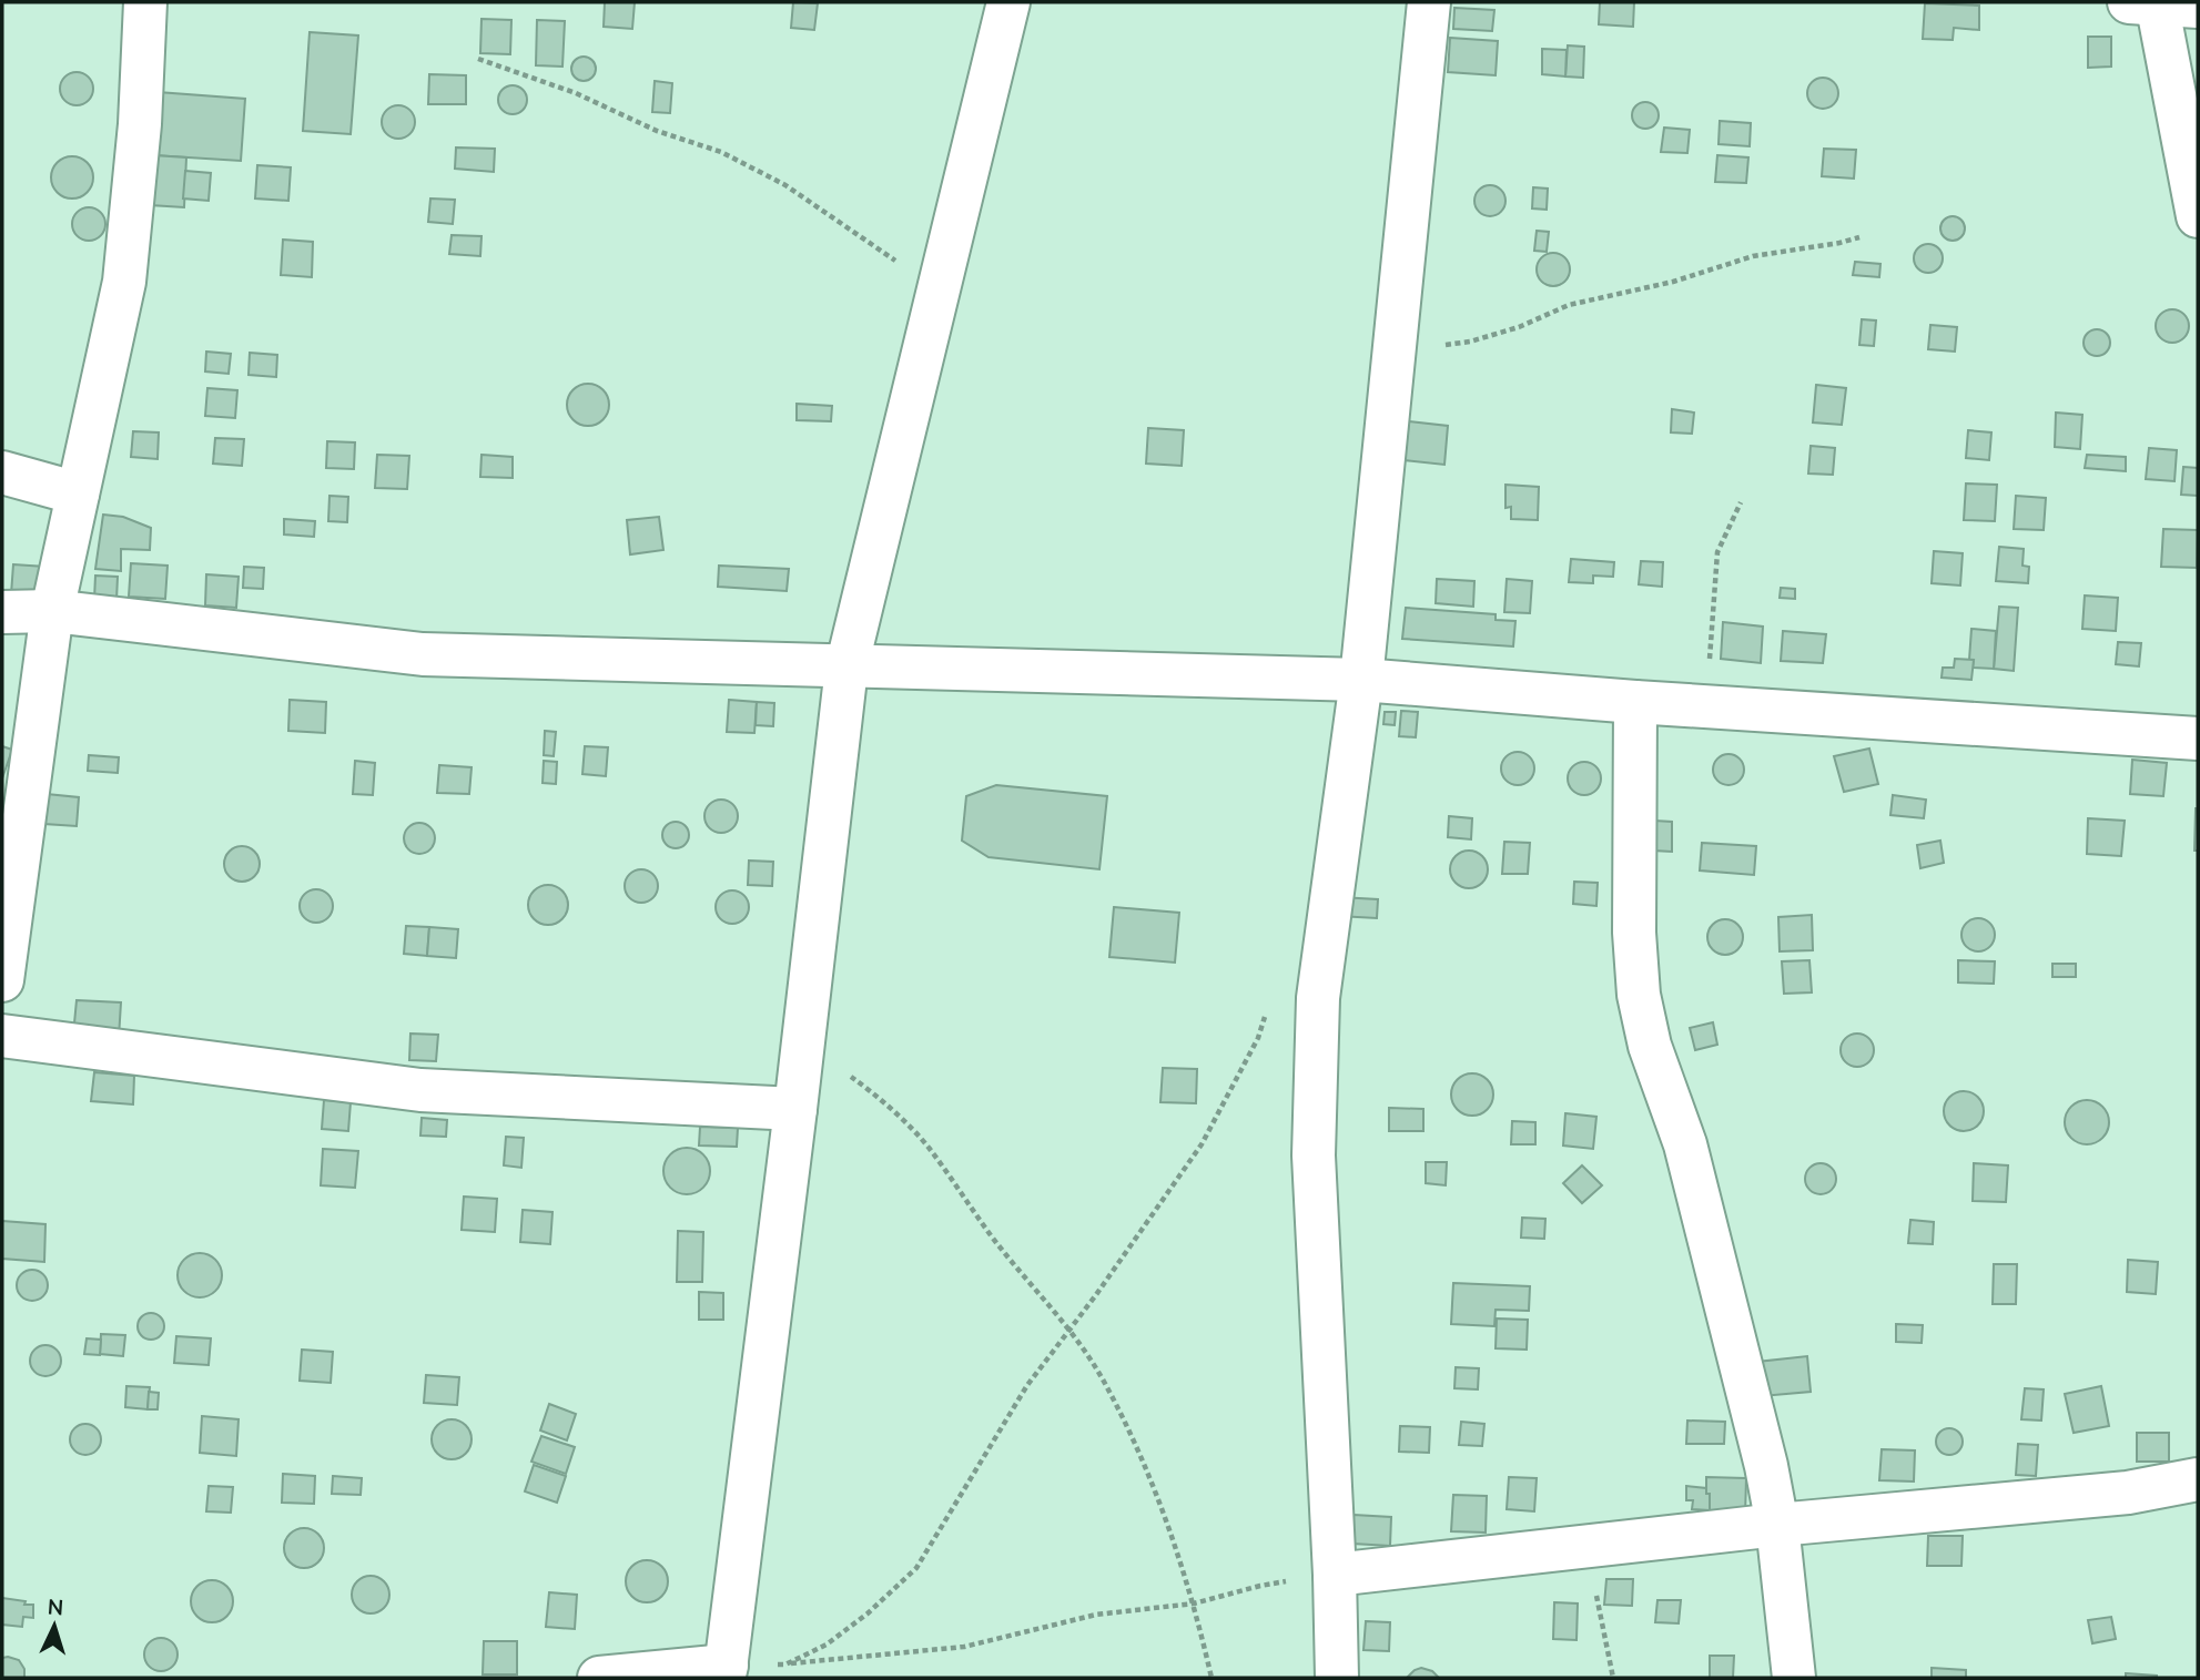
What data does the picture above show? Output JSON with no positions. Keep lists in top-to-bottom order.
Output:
{
  "north": "top"
}
